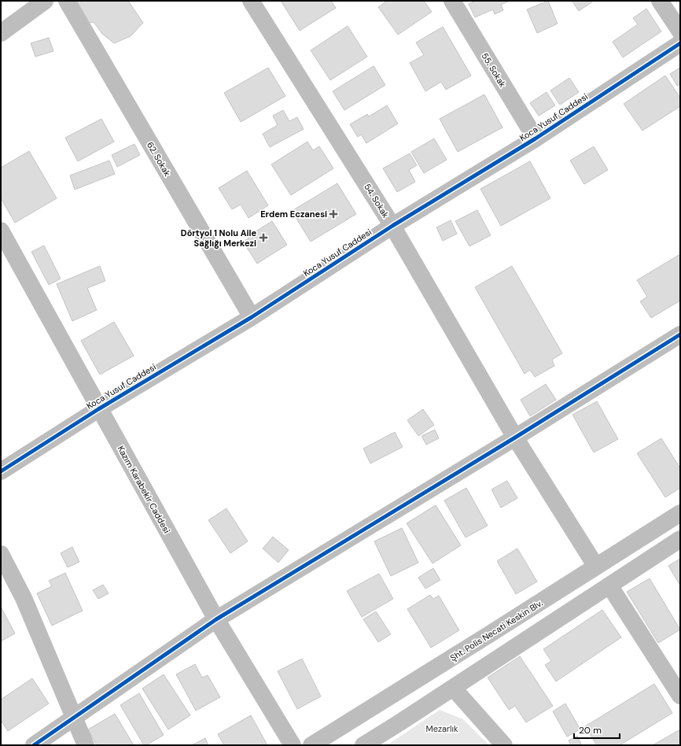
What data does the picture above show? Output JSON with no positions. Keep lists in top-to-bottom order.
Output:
{
  "streets": {
    "street": [
      "55. Sokak",
      "Koca Yusuf Caddesi",
      "62. Sokak",
      "54. Sokak",
      "Kazım Karabekir Caddesi",
      "Şht. Polis Necati Keskin Blv."
    ]
  },
  "crossings": [
    ["55. Sokak", "Koca Yusuf Caddesi"],
    ["Koca Yusuf Caddesi", "62. Sokak"],
    ["Koca Yusuf Caddesi", "54. Sokak"],
    ["Koca Yusuf Caddesi", "Kazım Karabekir Caddesi"],
    ["54. Sokak", "Şht. Polis Necati Keskin Blv."]
  ],
  "parks": ["Mezarlık"],
  "places": {
    "health": ["Erdem Eczanesi", "Dörtyol 1 Nolu Aile Sağlığı Merkezi"]
  },
  "scale_bar": "20 m"
}
